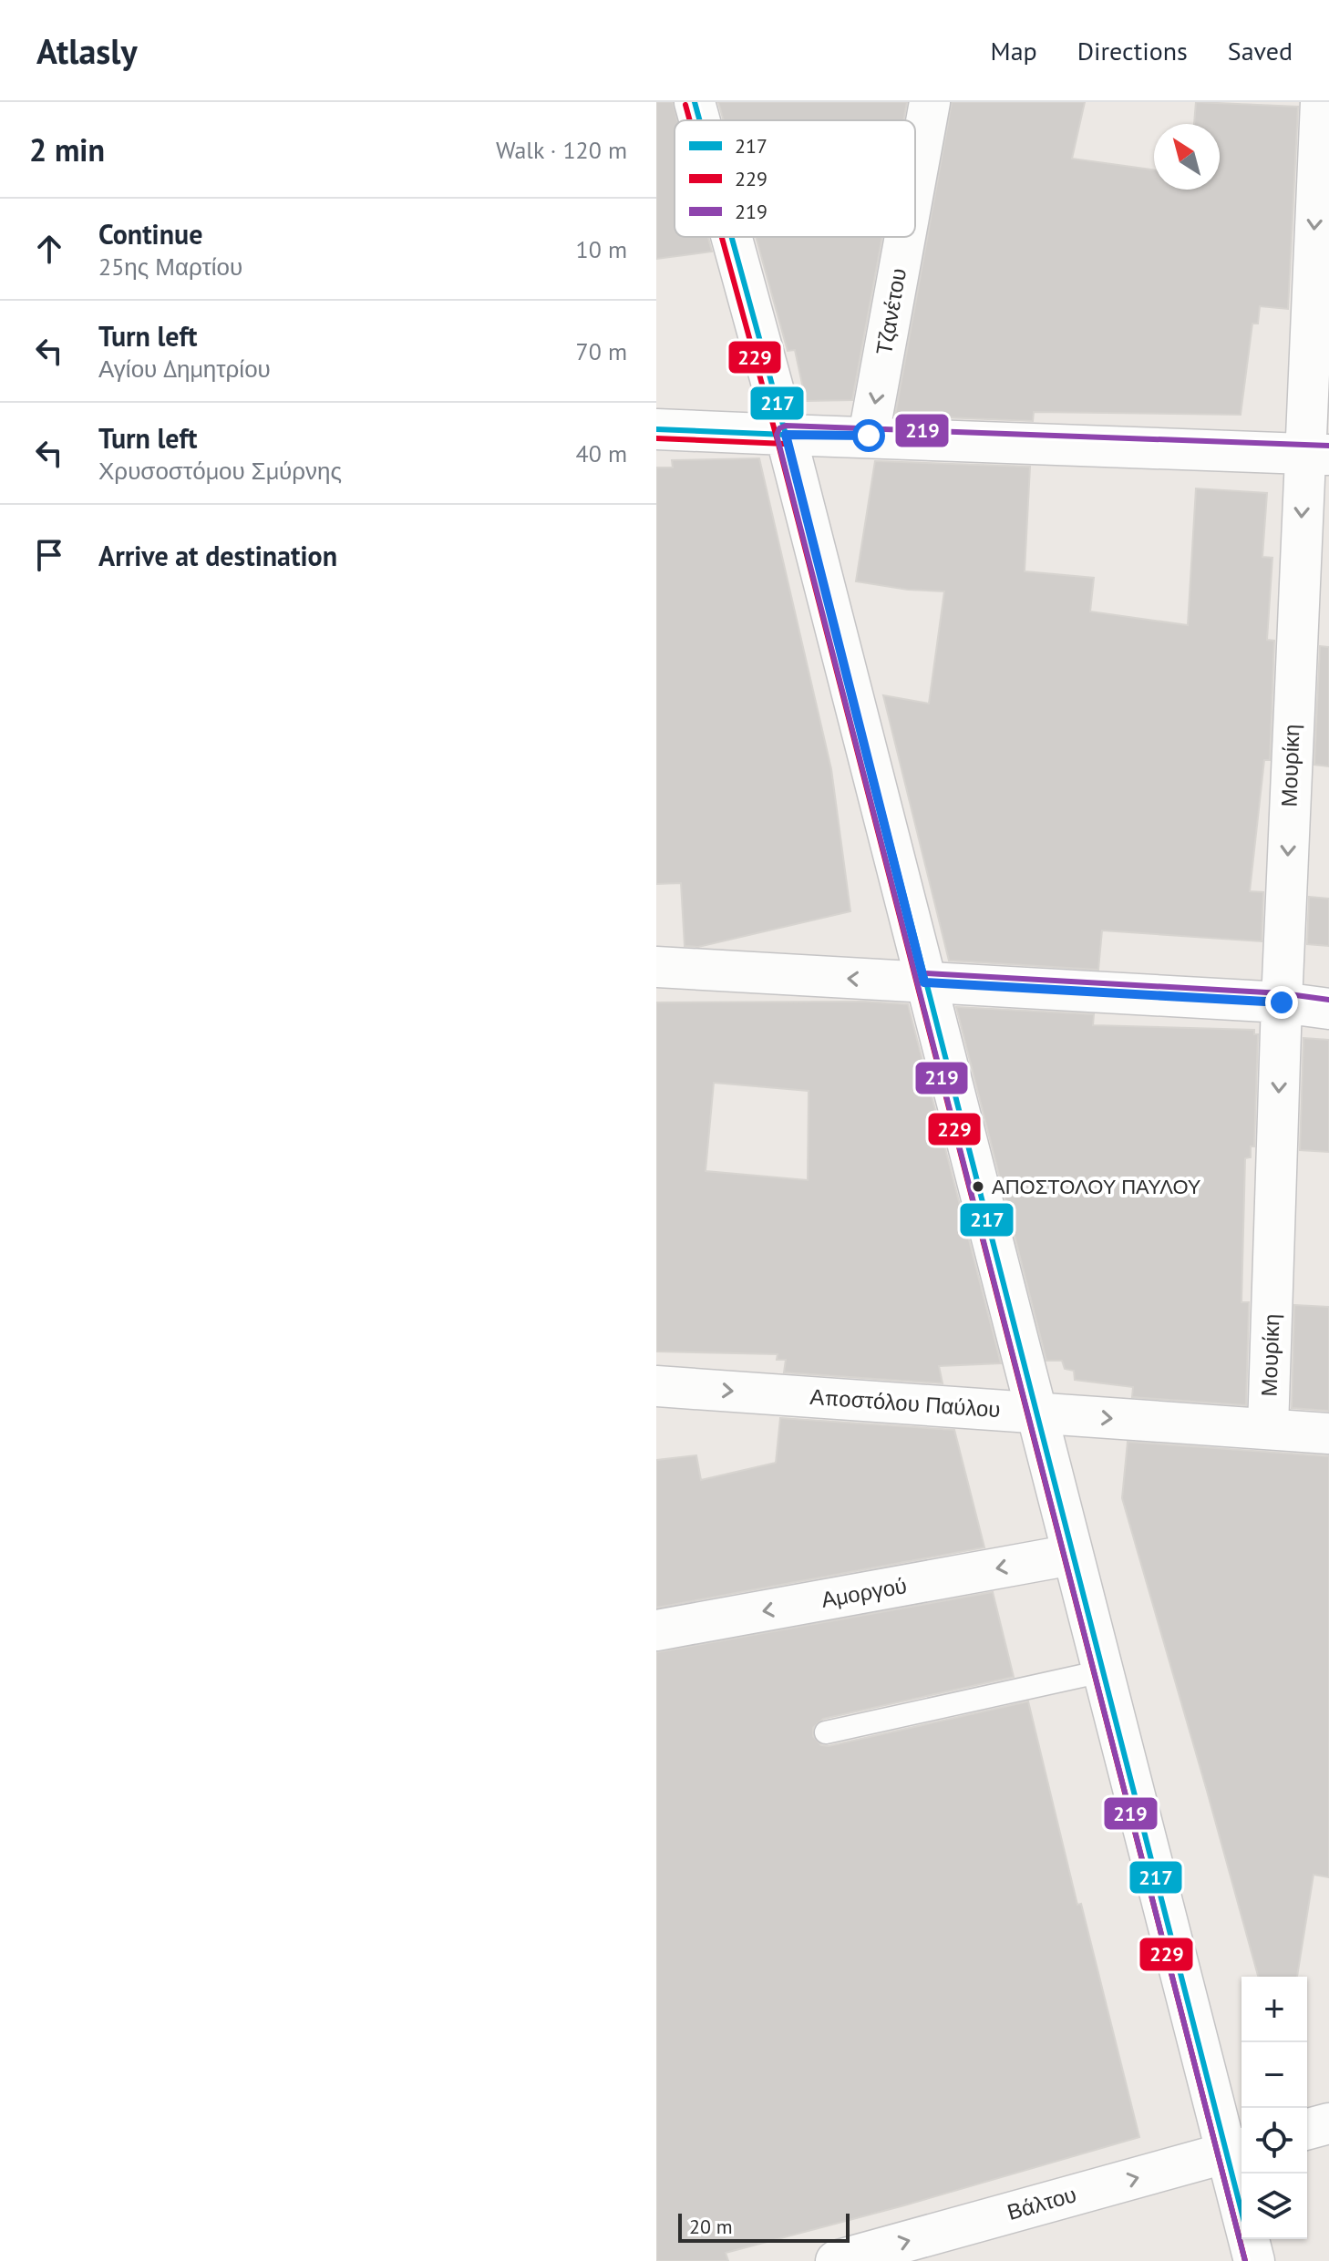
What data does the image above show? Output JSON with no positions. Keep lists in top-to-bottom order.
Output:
{
  "streets": {
    "street": [
      "Τζανέτου",
      "Μουρίκη",
      "Αποστόλου Παύλου",
      "Αμοργού",
      "Βάλτου"
    ]
  },
  "crossings": [
    ["Μουρίκη", "Αποστόλου Παύλου"]
  ],
  "one_way": ["Αποστόλου Παύλου", "Αμοργού", "Βάλτου"],
  "places": ["ΑΠΟΣΤΟΛΟΥ ΠΑΥΛΟΥ"],
  "lines": ["transit line 217", "transit line 229", "transit line 219"],
  "legend": ["217", "229", "219"],
  "scale_bar": "20 m",
  "north": "top left",
  "page": {
    "header": "Atlasly",
    "nav": ["Map", "Directions", "Saved"],
    "heading": ["2 min", "Walk · 120 m"],
    "list": [
      ["Continue", "25ης Μαρτίου", "10 m"],
      ["Turn left", "Αγίου Δημητρίου", "70 m"],
      ["Turn left", "Χρυσοστόμου Σμύρνης", "40 m"],
      "Arrive at destination"
    ],
    "map_buttons": ["+", "−"],
    "scale": "20 m"
  }
}
